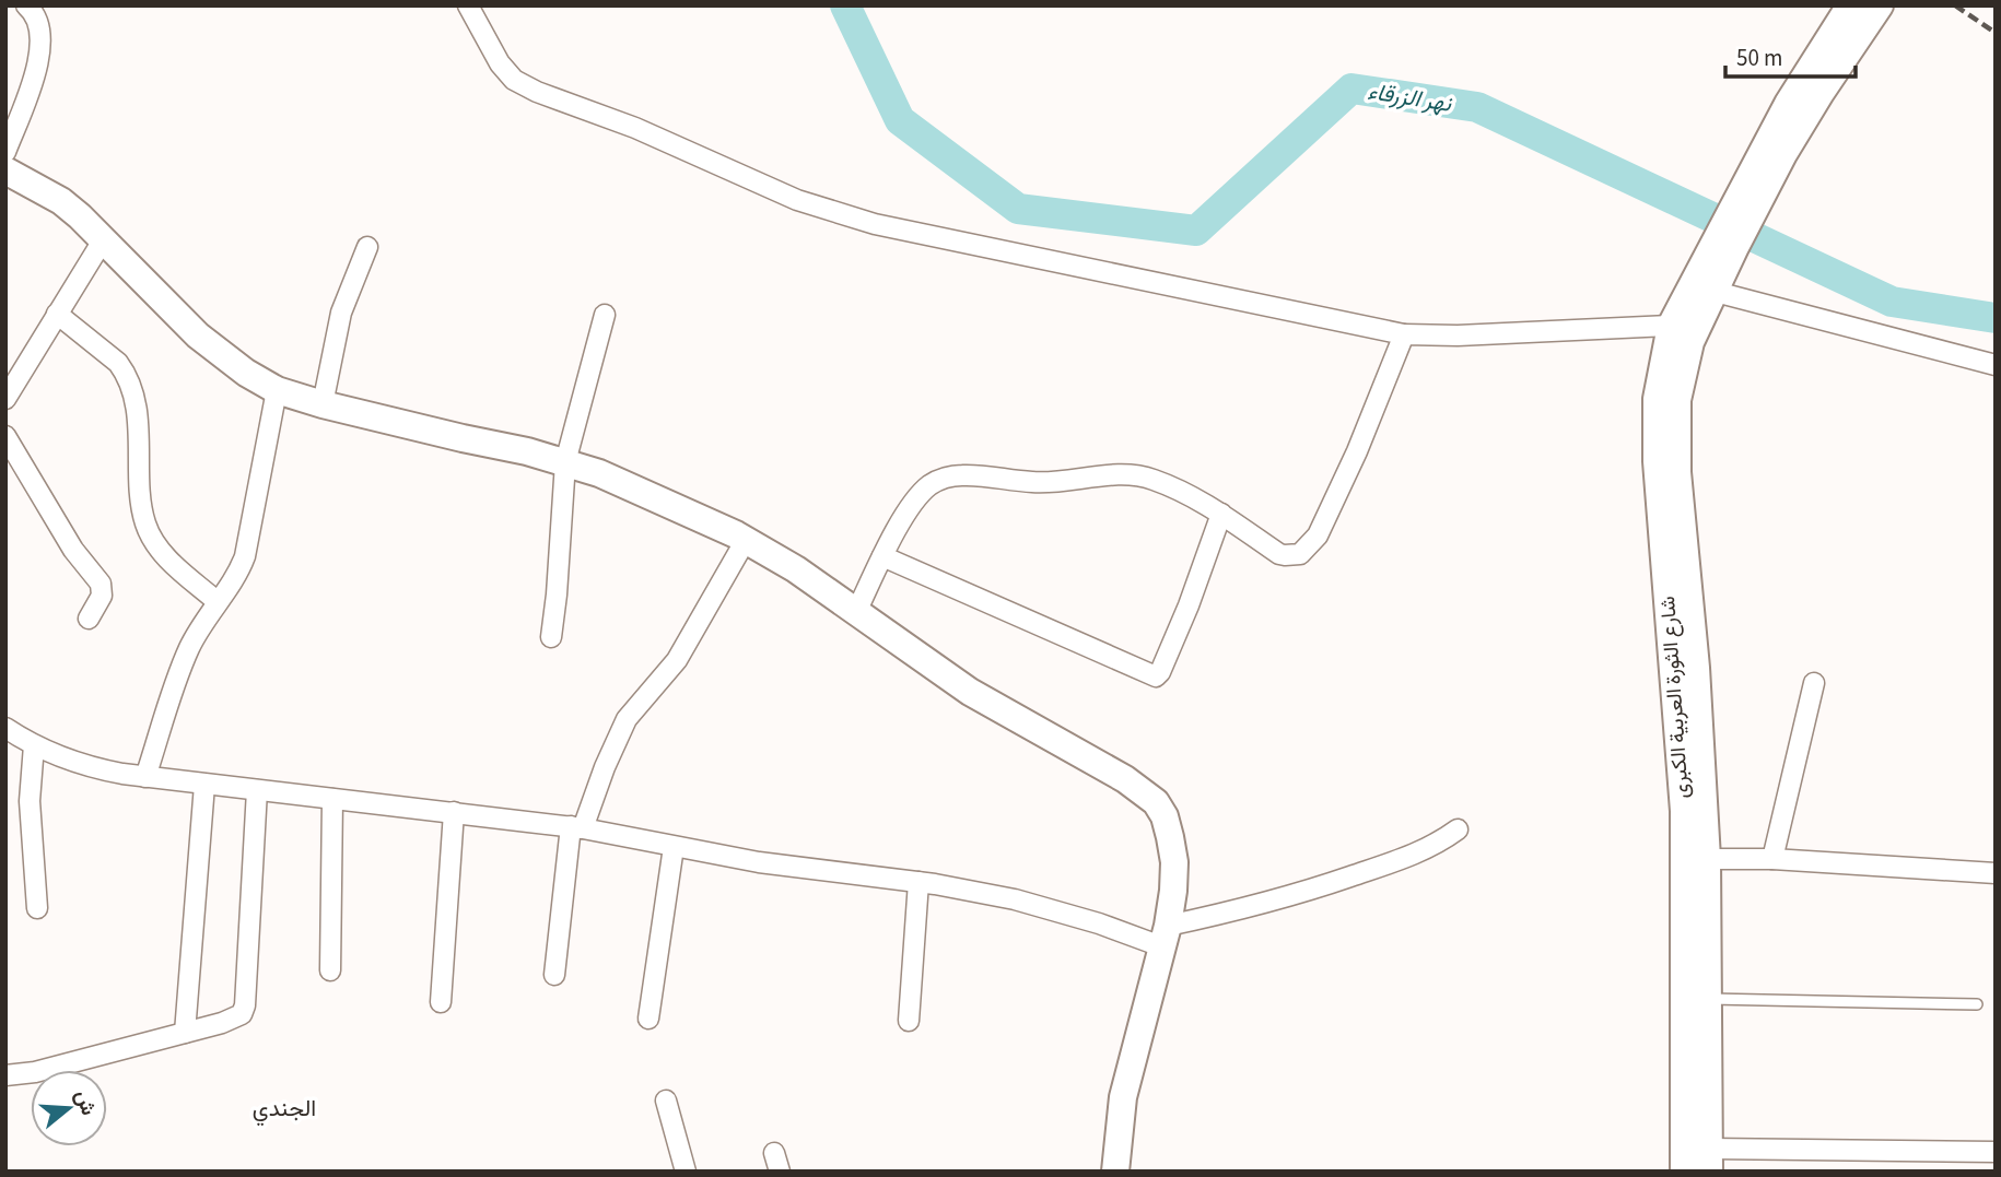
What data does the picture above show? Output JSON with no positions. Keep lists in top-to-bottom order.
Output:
{
  "streets": {
    "main road": ["شارع الثورة العربية الكبرى"]
  },
  "districts": ["الجندي"],
  "water": ["نهر الزرقاء"],
  "scale_bar": "50 m",
  "north": "right"
}
